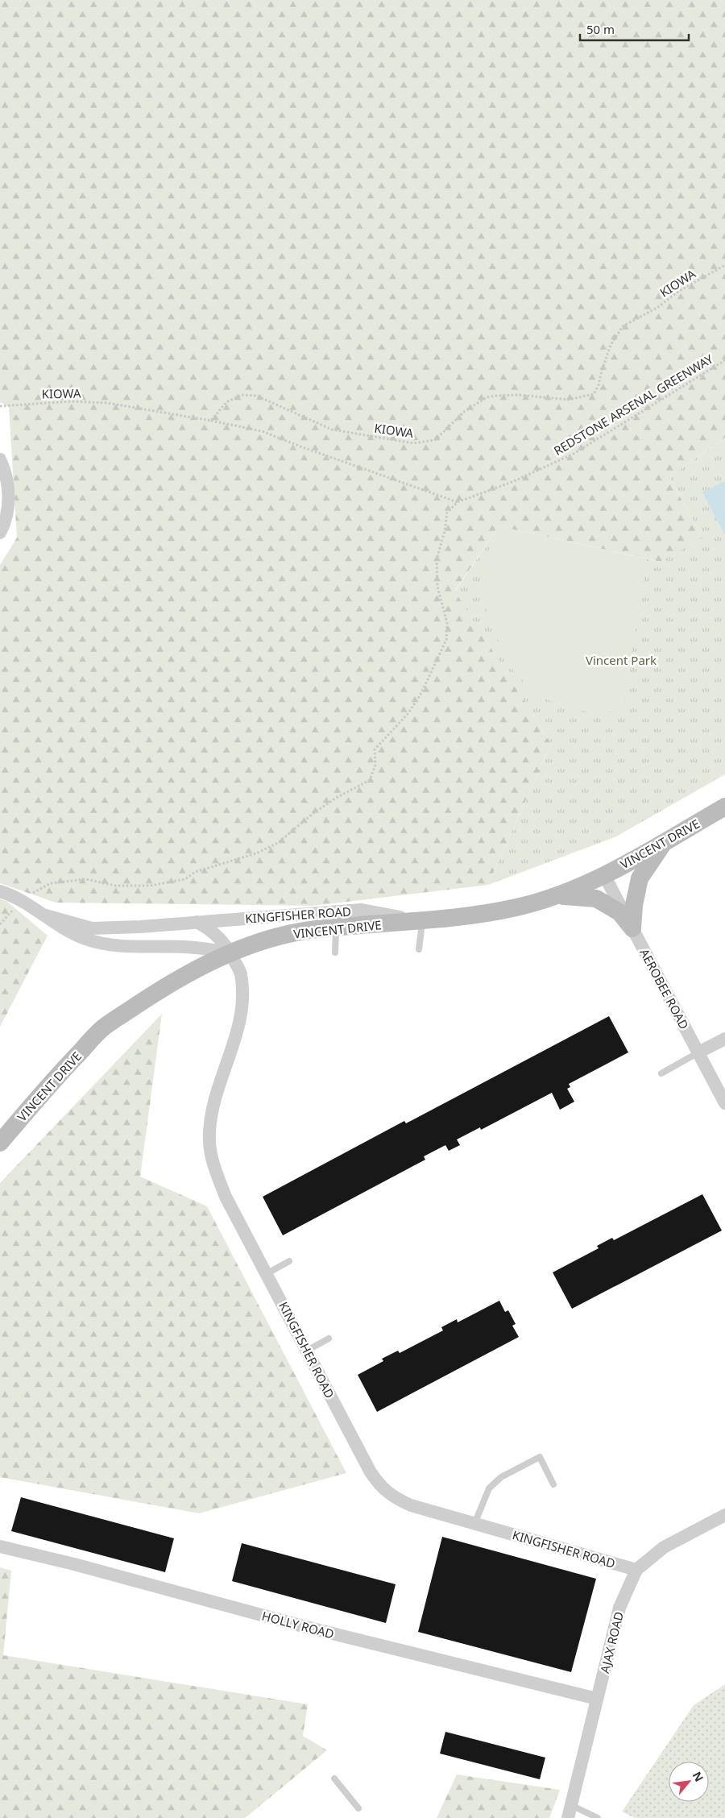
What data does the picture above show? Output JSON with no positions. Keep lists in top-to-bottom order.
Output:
{
  "streets": {
    "street": [
      "VINCENT DRIVE",
      "KINGFISHER ROAD",
      "AEROBEE ROAD",
      "HOLLY ROAD",
      "AJAX ROAD"
    ],
    "path": ["KIOWA", "REDSTONE ARSENAL GREENWAY"]
  },
  "crossings": [
    ["VINCENT DRIVE", "KINGFISHER ROAD"],
    ["VINCENT DRIVE", "AEROBEE ROAD"],
    ["KINGFISHER ROAD", "AJAX ROAD"],
    ["HOLLY ROAD", "AJAX ROAD"]
  ],
  "parks": ["Vincent Park"],
  "scale_bar": "50 m",
  "north": "top right"
}
